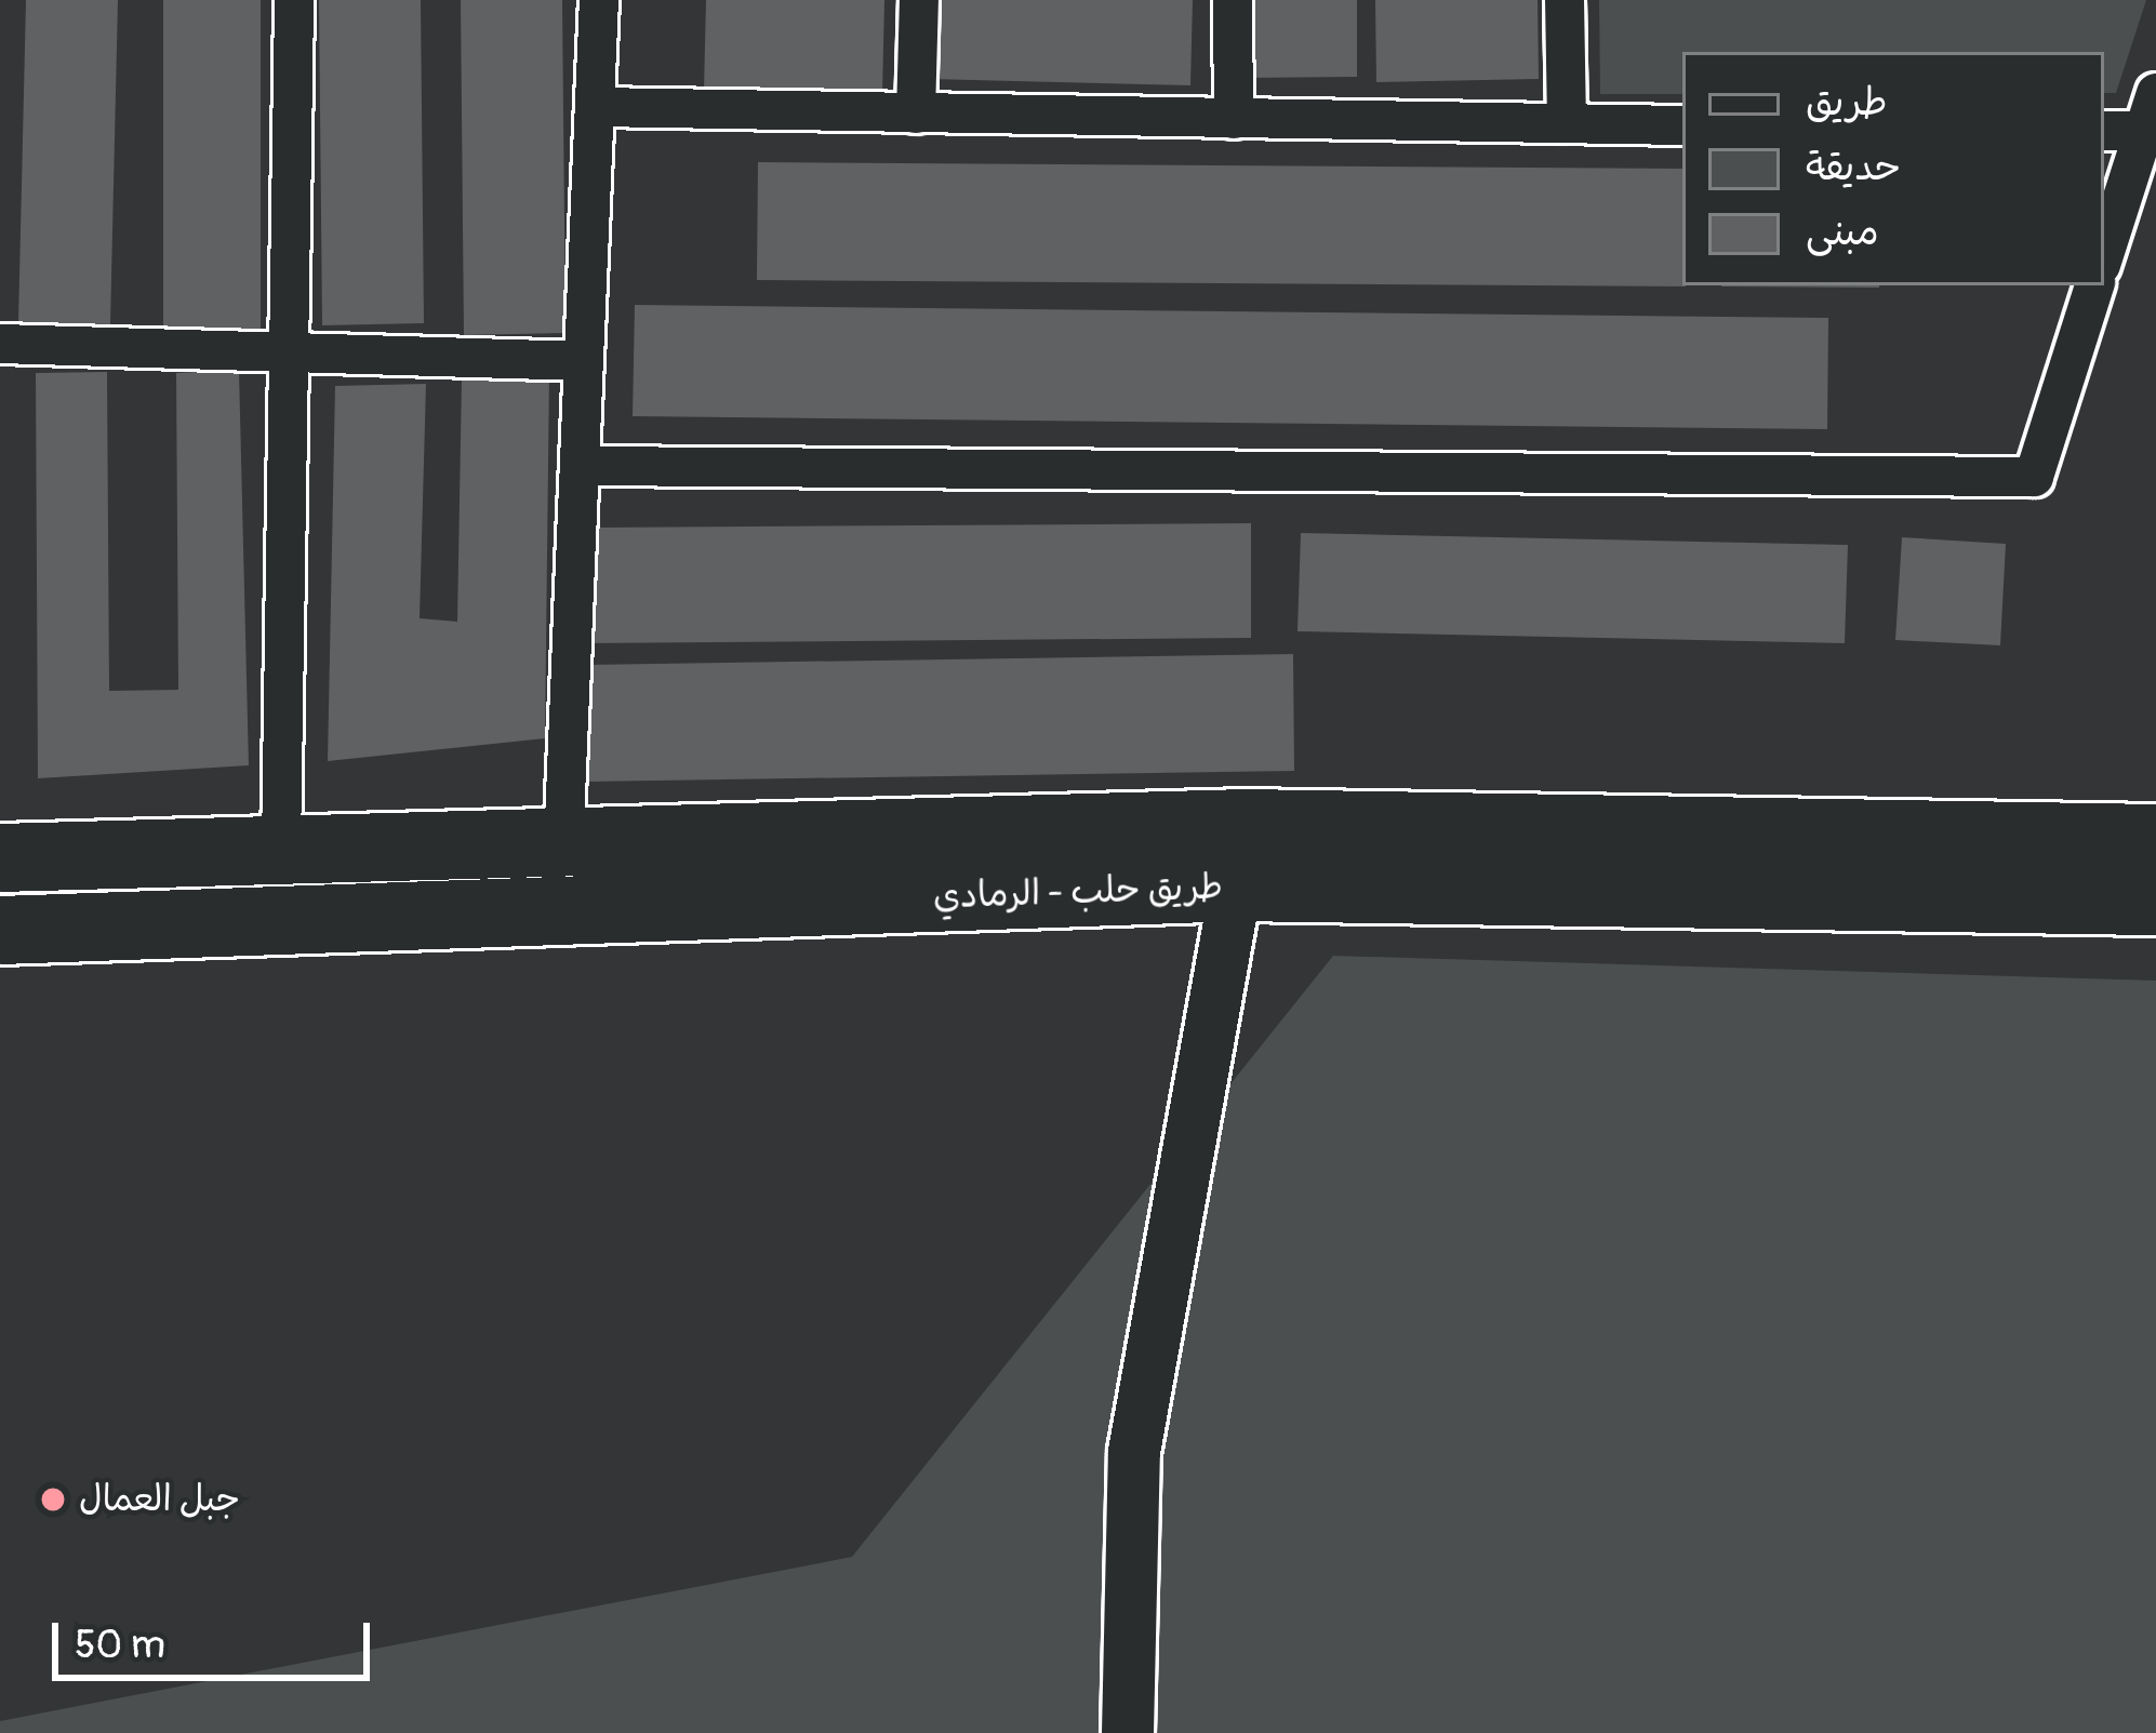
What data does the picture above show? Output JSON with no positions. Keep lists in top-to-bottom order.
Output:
{
  "streets": {
    "highway": ["طريق حلب - الرمادي"]
  },
  "places": ["جبل العمال"],
  "legend": ["طريق", "حديقة", "مبنى"],
  "scale_bar": "50 m"
}
